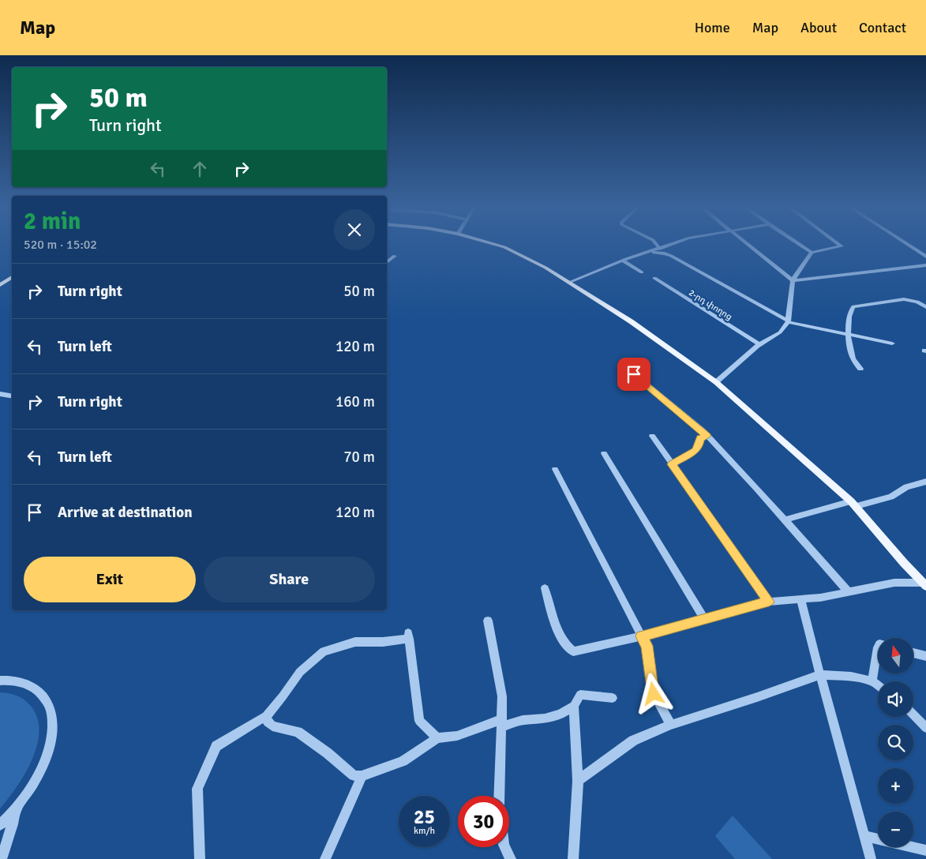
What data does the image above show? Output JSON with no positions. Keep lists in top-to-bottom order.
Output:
{
  "streets": {
    "street": ["2-րդ փողոց"]
  },
  "north": "top",
  "page": {
    "header": "Map",
    "nav": [
      "Home",
      "Map",
      "About",
      "Contact"
    ],
    "turn": ["50 m", "Turn right"],
    "heading": ["2 min", "520 m · 15:02"],
    "list": [
      {
        "name": "Turn right",
        "value": "50 m"
      },
      {
        "name": "Turn left",
        "value": "120 m"
      },
      {
        "name": "Turn right",
        "value": "160 m"
      },
      {
        "name": "Turn left",
        "value": "70 m"
      },
      {
        "name": "Arrive at destination",
        "value": "120 m"
      }
    ],
    "buttons": ["Exit", "Share"],
    "map_buttons": ["+", "−"],
    "speed": "25 km/h",
    "limit": "30"
  }
}
